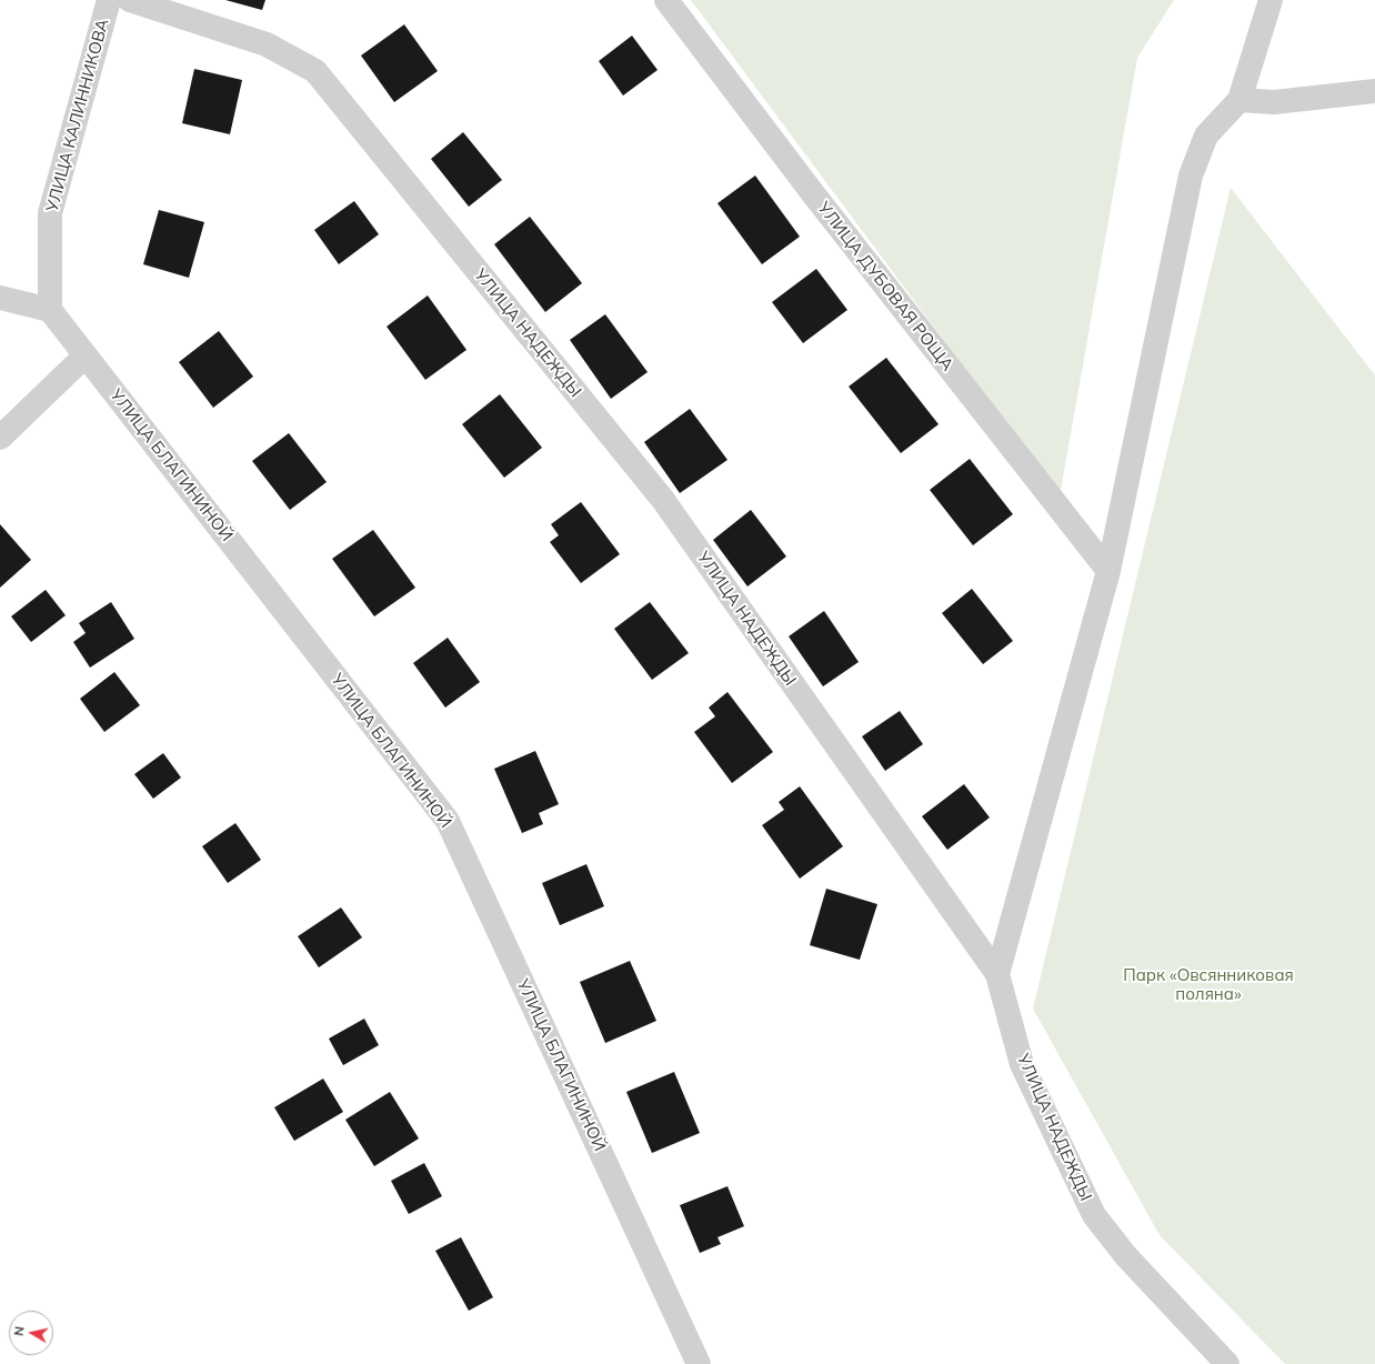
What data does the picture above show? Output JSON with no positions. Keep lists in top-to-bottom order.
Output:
{
  "streets": {
    "street": [
      "УЛИЦА КАЛИННИКОВА",
      "УЛИЦА ДУБОВАЯ РОЩА",
      "УЛИЦА НАДЕЖДЫ",
      "УЛИЦА БЛАГИНИНОЙ"
    ]
  },
  "crossings": [
    ["УЛИЦА КАЛИННИКОВА", "УЛИЦА БЛАГИНИНОЙ"]
  ],
  "parks": ["Парк «Овсянниковая поляна»"],
  "north": "left"
}
